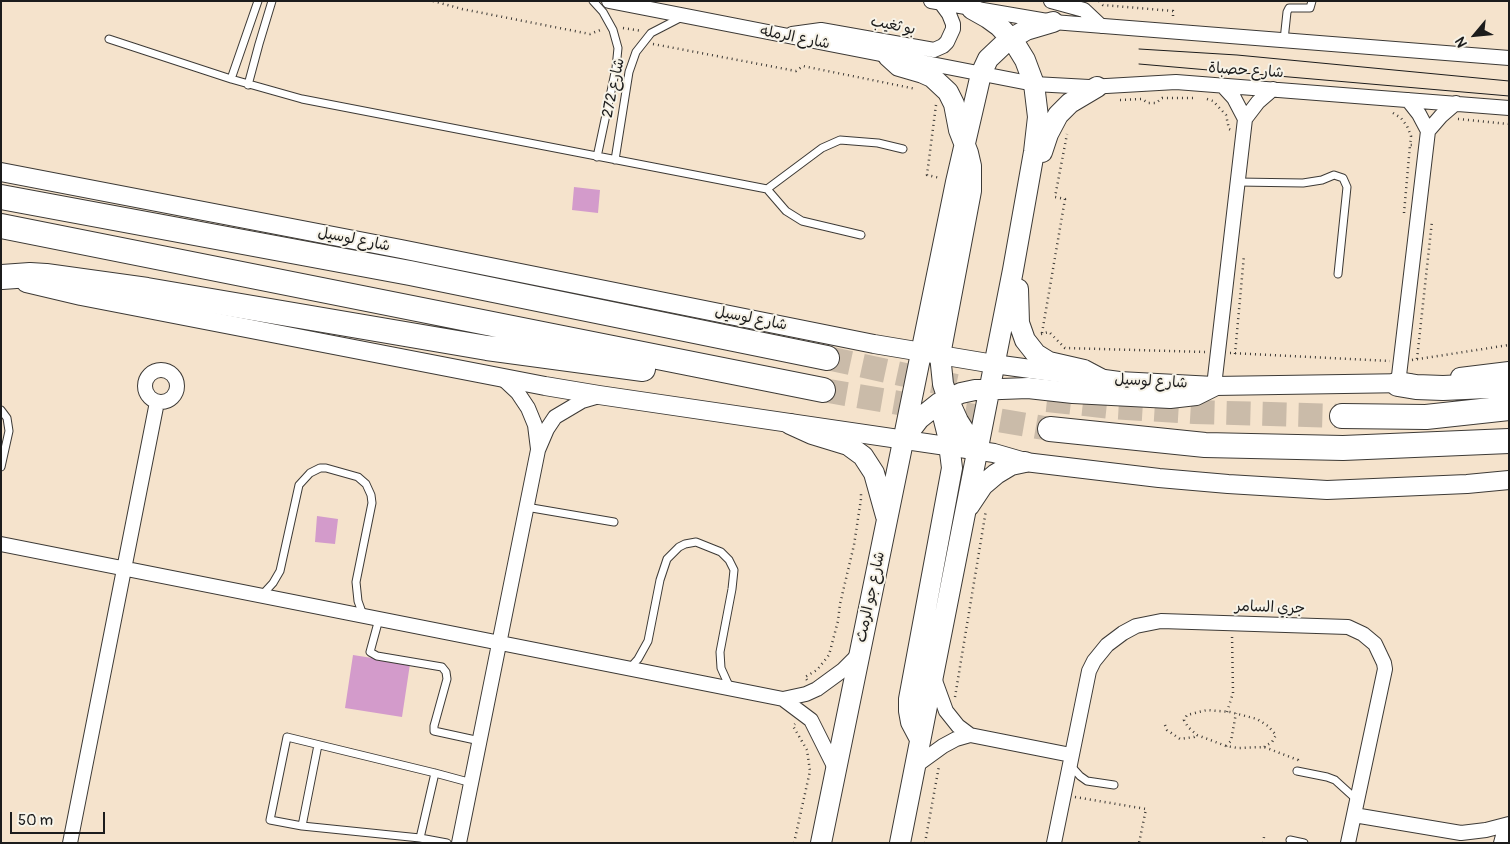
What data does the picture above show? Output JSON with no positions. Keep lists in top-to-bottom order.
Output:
{
  "streets": {
    "highway": ["شارع لوسيل"],
    "main road": ["شارع جو الرمث"],
    "street": [
      "بو ثغيب",
      "شارع الرمله",
      "شارع حصباة",
      "جري السامر"
    ],
    "lane": ["شارع 272"]
  },
  "crossings": [
    ["بو ثغيب", "شارع الرمله"],
    ["شارع الرمله", "شارع حصباة"],
    ["شارع الرمله", "شارع 272"],
    ["شارع لوسيل", "شارع جو الرمث"]
  ],
  "scale_bar": "50 m",
  "north": "bottom left"
}
